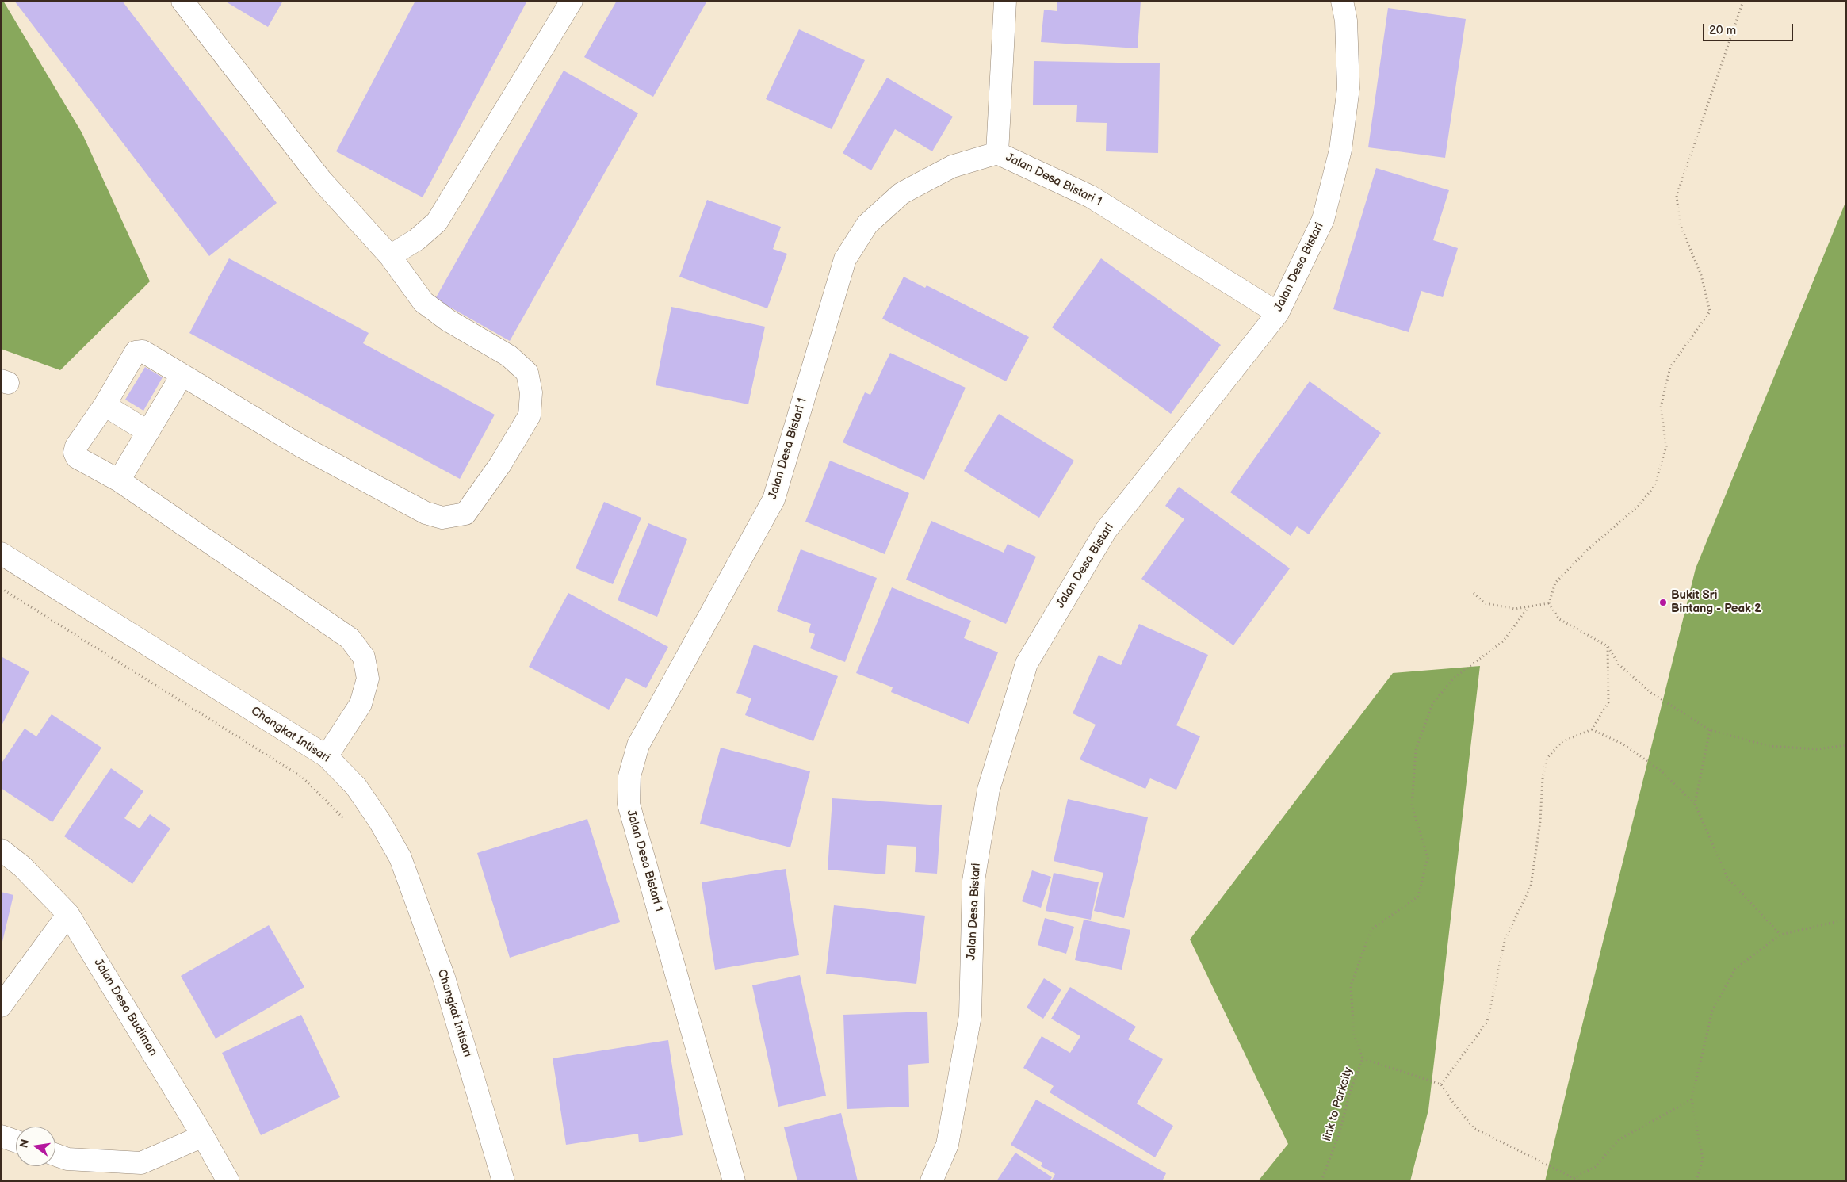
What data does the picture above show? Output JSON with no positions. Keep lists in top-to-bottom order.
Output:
{
  "streets": {
    "street": [
      "Jalan Desa Bistari 1",
      "Jalan Desa Bistari",
      "Changkat Intisari",
      "Jalan Desa Budiman"
    ],
    "path": ["link to Parkcity"]
  },
  "crossings": [
    ["Jalan Desa Bistari 1", "Jalan Desa Bistari"]
  ],
  "places": ["Bukit Sri Bintang - Peak 2"],
  "scale_bar": "20 m",
  "north": "left"
}
